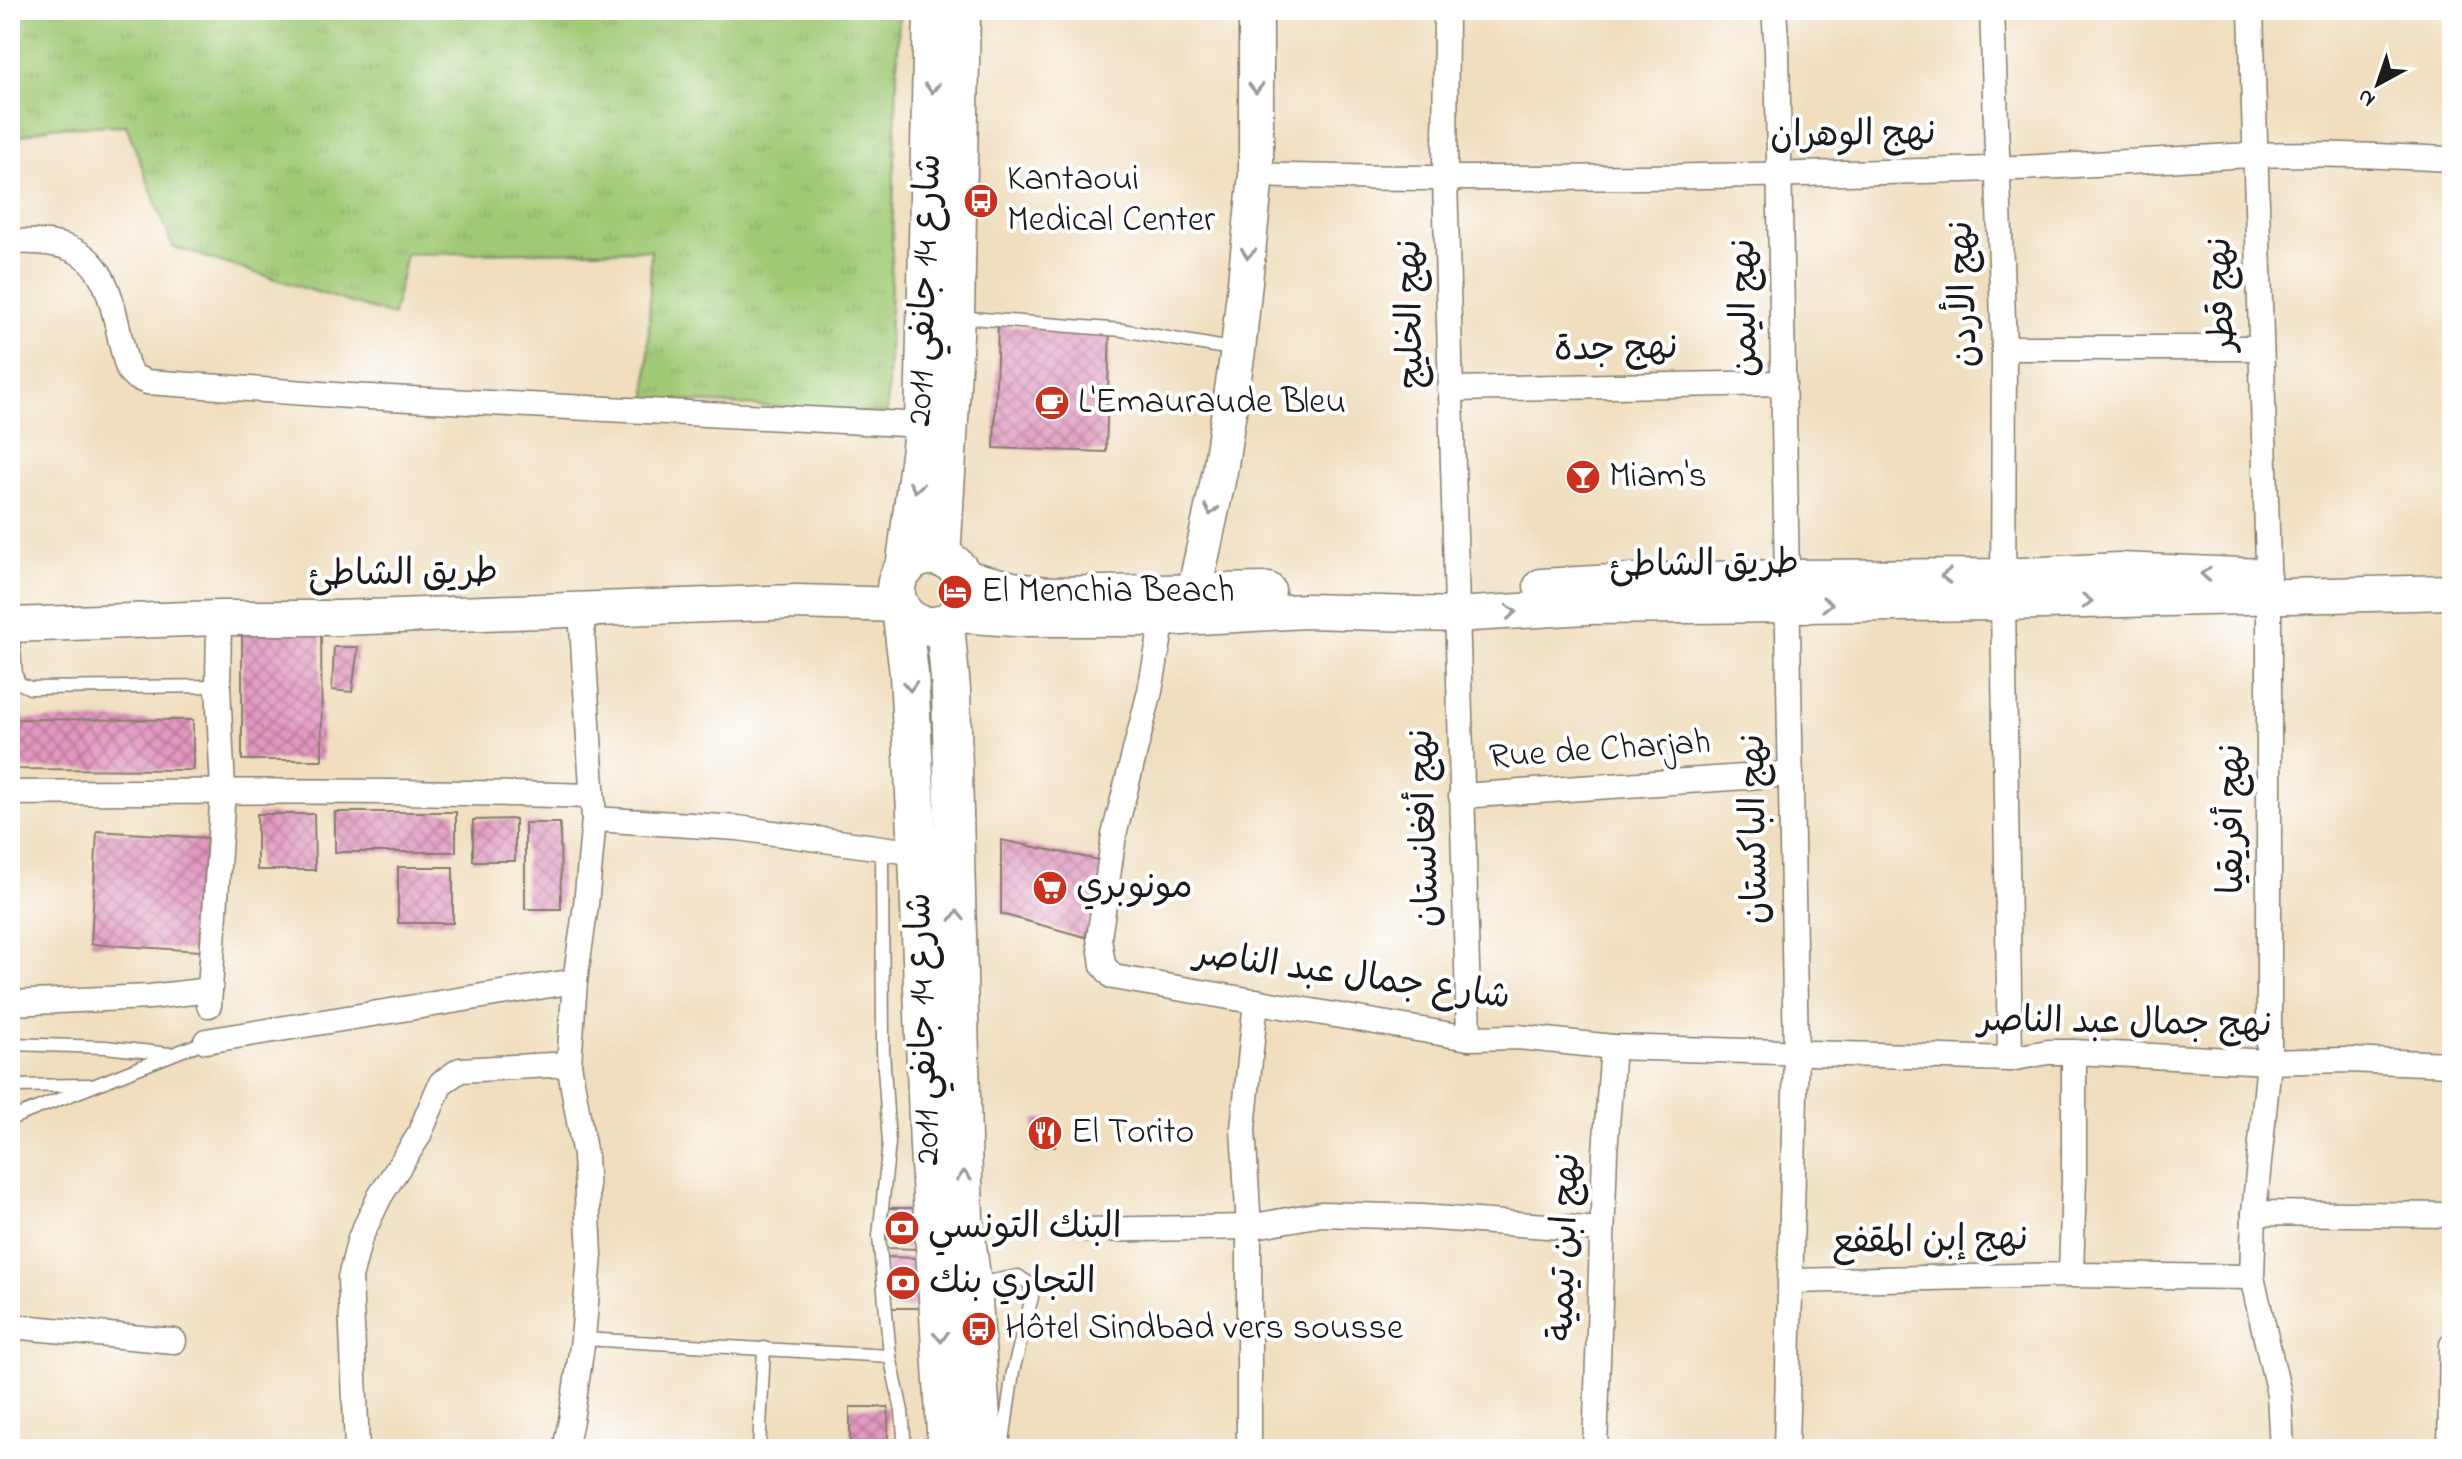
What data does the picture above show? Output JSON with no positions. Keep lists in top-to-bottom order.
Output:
{
  "streets": {
    "main road": ["شارع 14 جانفي 2011"],
    "street": [
      "نهج الوهران",
      "نهج الأردن",
      "نهج قطر",
      "نهج اليمن",
      "نهج الخليج",
      "نهج جدة",
      "طريق الشاطئ",
      "Rue de Charjah",
      "نهج أفريقيا",
      "نهج أفغانستان",
      "نهج الباكستان",
      "شارع جمال عبد الناصر",
      "نهج جمال عبد الناصر",
      "نهج إبن المقفع",
      "نهج ابن تيمية"
    ]
  },
  "crossings": [
    ["نهج الوهران", "نهج الأردن"],
    ["نهج الوهران", "نهج قطر"],
    ["نهج الوهران", "نهج اليمن"],
    ["نهج الوهران", "نهج الخليج"],
    ["شارع 14 جانفي 2011", "طريق الشاطئ"],
    ["نهج الأردن", "طريق الشاطئ"],
    ["نهج الأردن", "نهج جمال عبد الناصر"],
    ["نهج قطر", "طريق الشاطئ"],
    ["نهج قطر", "نهج أفريقيا"],
    ["نهج اليمن", "نهج جدة"],
    ["نهج اليمن", "طريق الشاطئ"],
    ["نهج اليمن", "نهج الباكستان"],
    ["نهج الخليج", "نهج جدة"],
    ["نهج الخليج", "طريق الشاطئ"],
    ["نهج الخليج", "نهج أفغانستان"],
    ["طريق الشاطئ", "نهج أفريقيا"],
    ["طريق الشاطئ", "نهج أفغانستان"],
    ["طريق الشاطئ", "نهج الباكستان"],
    ["طريق الشاطئ", "شارع جمال عبد الناصر"],
    ["Rue de Charjah", "نهج أفغانستان"],
    ["Rue de Charjah", "نهج الباكستان"],
    ["نهج أفريقيا", "نهج جمال عبد الناصر"],
    ["نهج أفريقيا", "نهج إبن المقفع"],
    ["نهج أفغانستان", "شارع جمال عبد الناصر"],
    ["نهج الباكستان", "شارع جمال عبد الناصر"],
    ["نهج الباكستان", "نهج جمال عبد الناصر"],
    ["نهج الباكستان", "نهج إبن المقفع"],
    ["شارع جمال عبد الناصر", "نهج جمال عبد الناصر"],
    ["شارع جمال عبد الناصر", "نهج ابن تيمية"],
    ["نهج جمال عبد الناصر", "نهج إبن المقفع"]
  ],
  "places": {
    "bus stop": ["Kantaoui Medical Center", "Hôtel Sindbad vers sousse"],
    "cafe": ["L'Emauraude Bleu"],
    "bar": ["Miam's"],
    "hotel": ["El Menchia Beach"],
    "supermarket": ["مونوبري"],
    "restaurant": ["El Torito"],
    "bank": ["البنك التونسي", "التجاري بنك"]
  },
  "north": "bottom left"
}
